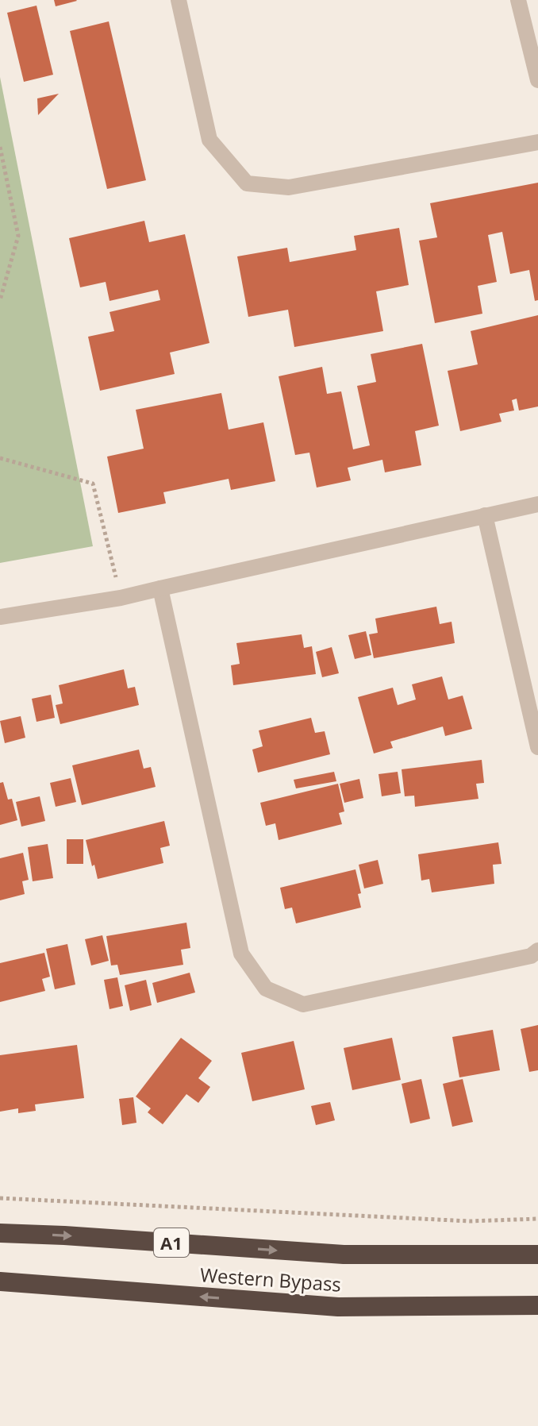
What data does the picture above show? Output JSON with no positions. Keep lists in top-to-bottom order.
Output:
{
  "streets": {
    "highway": ["A1", "Western Bypass"]
  },
  "crossings": [
    ["A1", "Western Bypass"]
  ]
}
